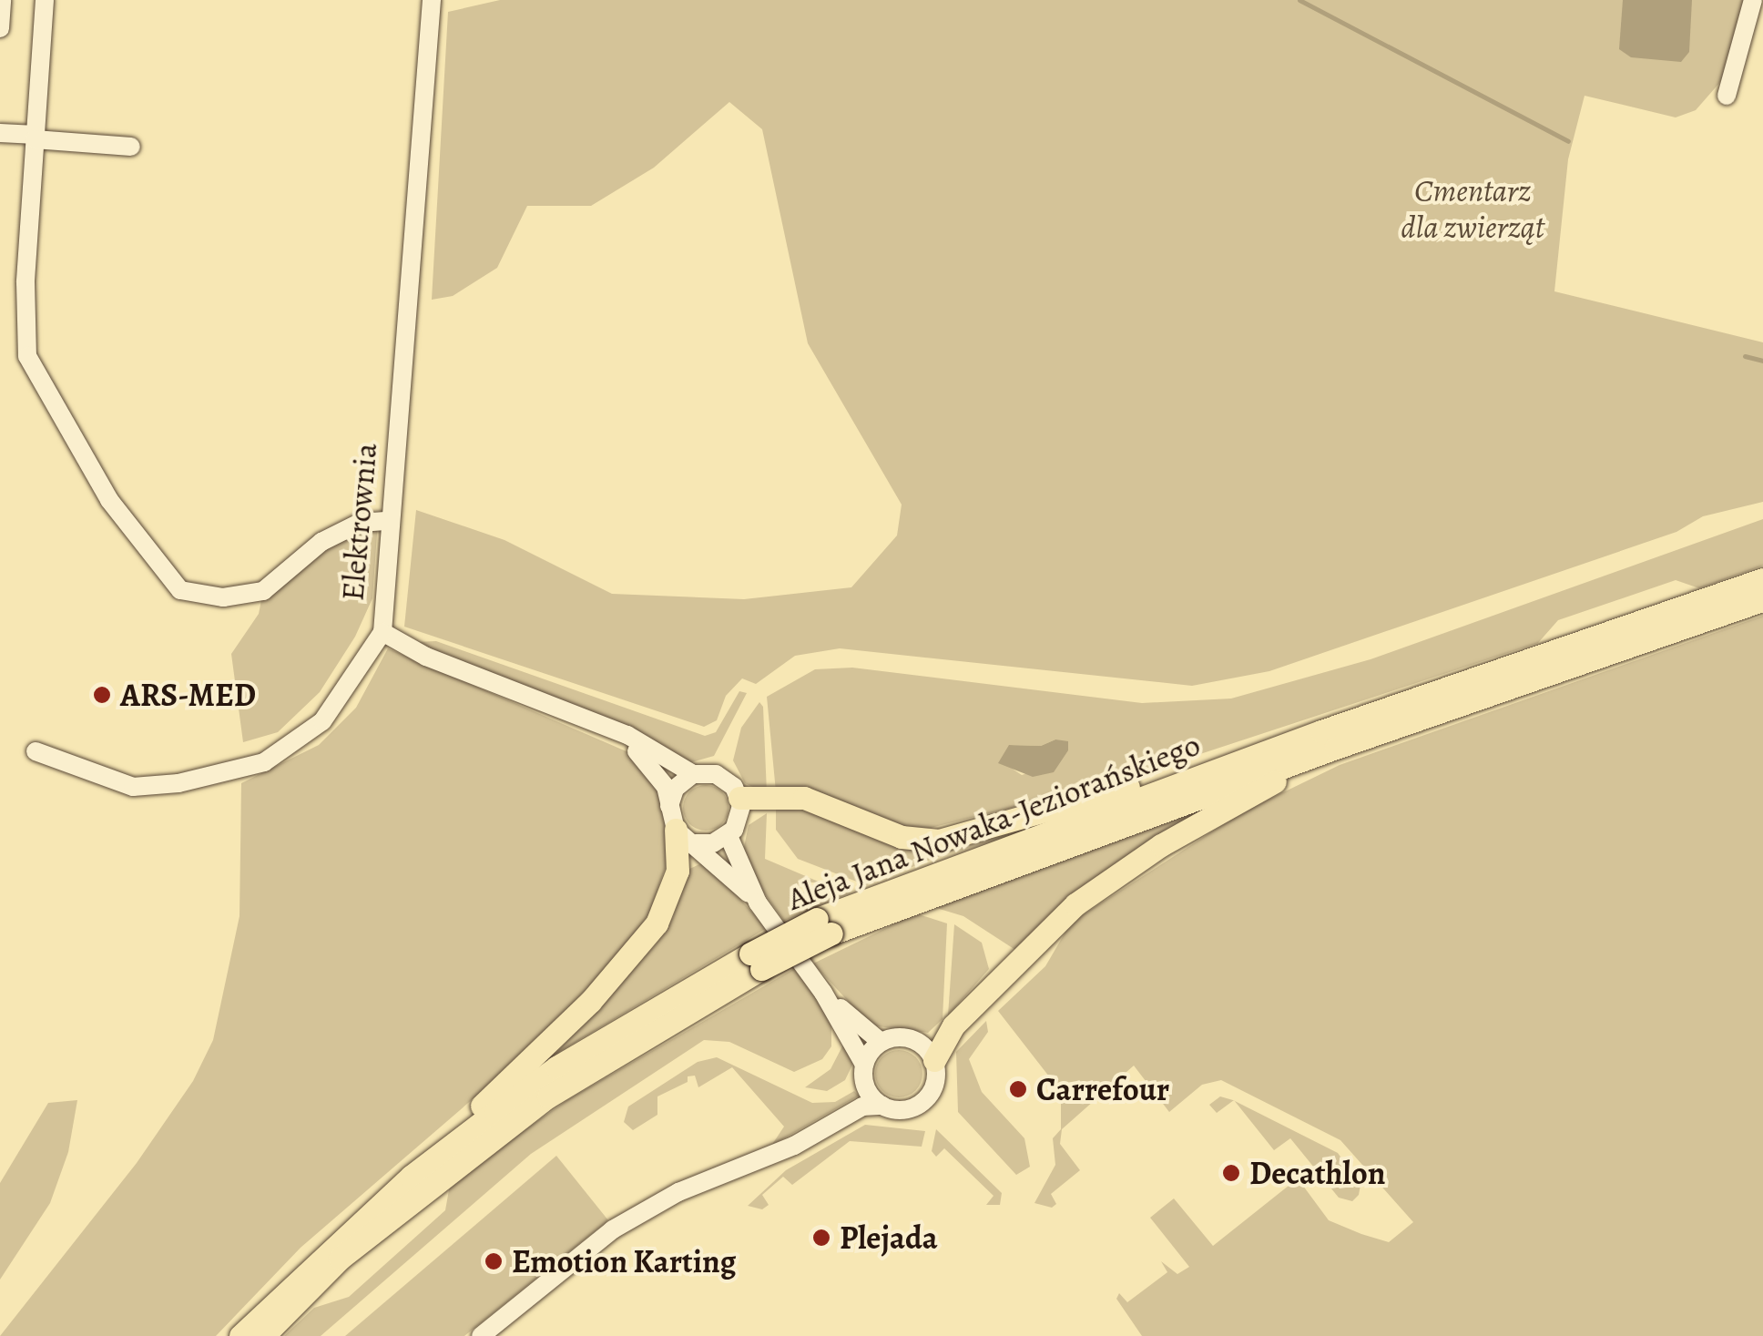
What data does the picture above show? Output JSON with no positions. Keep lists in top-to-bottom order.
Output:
{
  "streets": {
    "main road": ["Aleja Jana Nowaka-Jeziorańskiego"],
    "street": ["Elektrownia"]
  },
  "parks": ["Cmentarz dla zwierząt"],
  "places": [
    "ARS-MED",
    "Carrefour",
    "Decathlon",
    "Plejada",
    "Emotion Karting"
  ]
}
